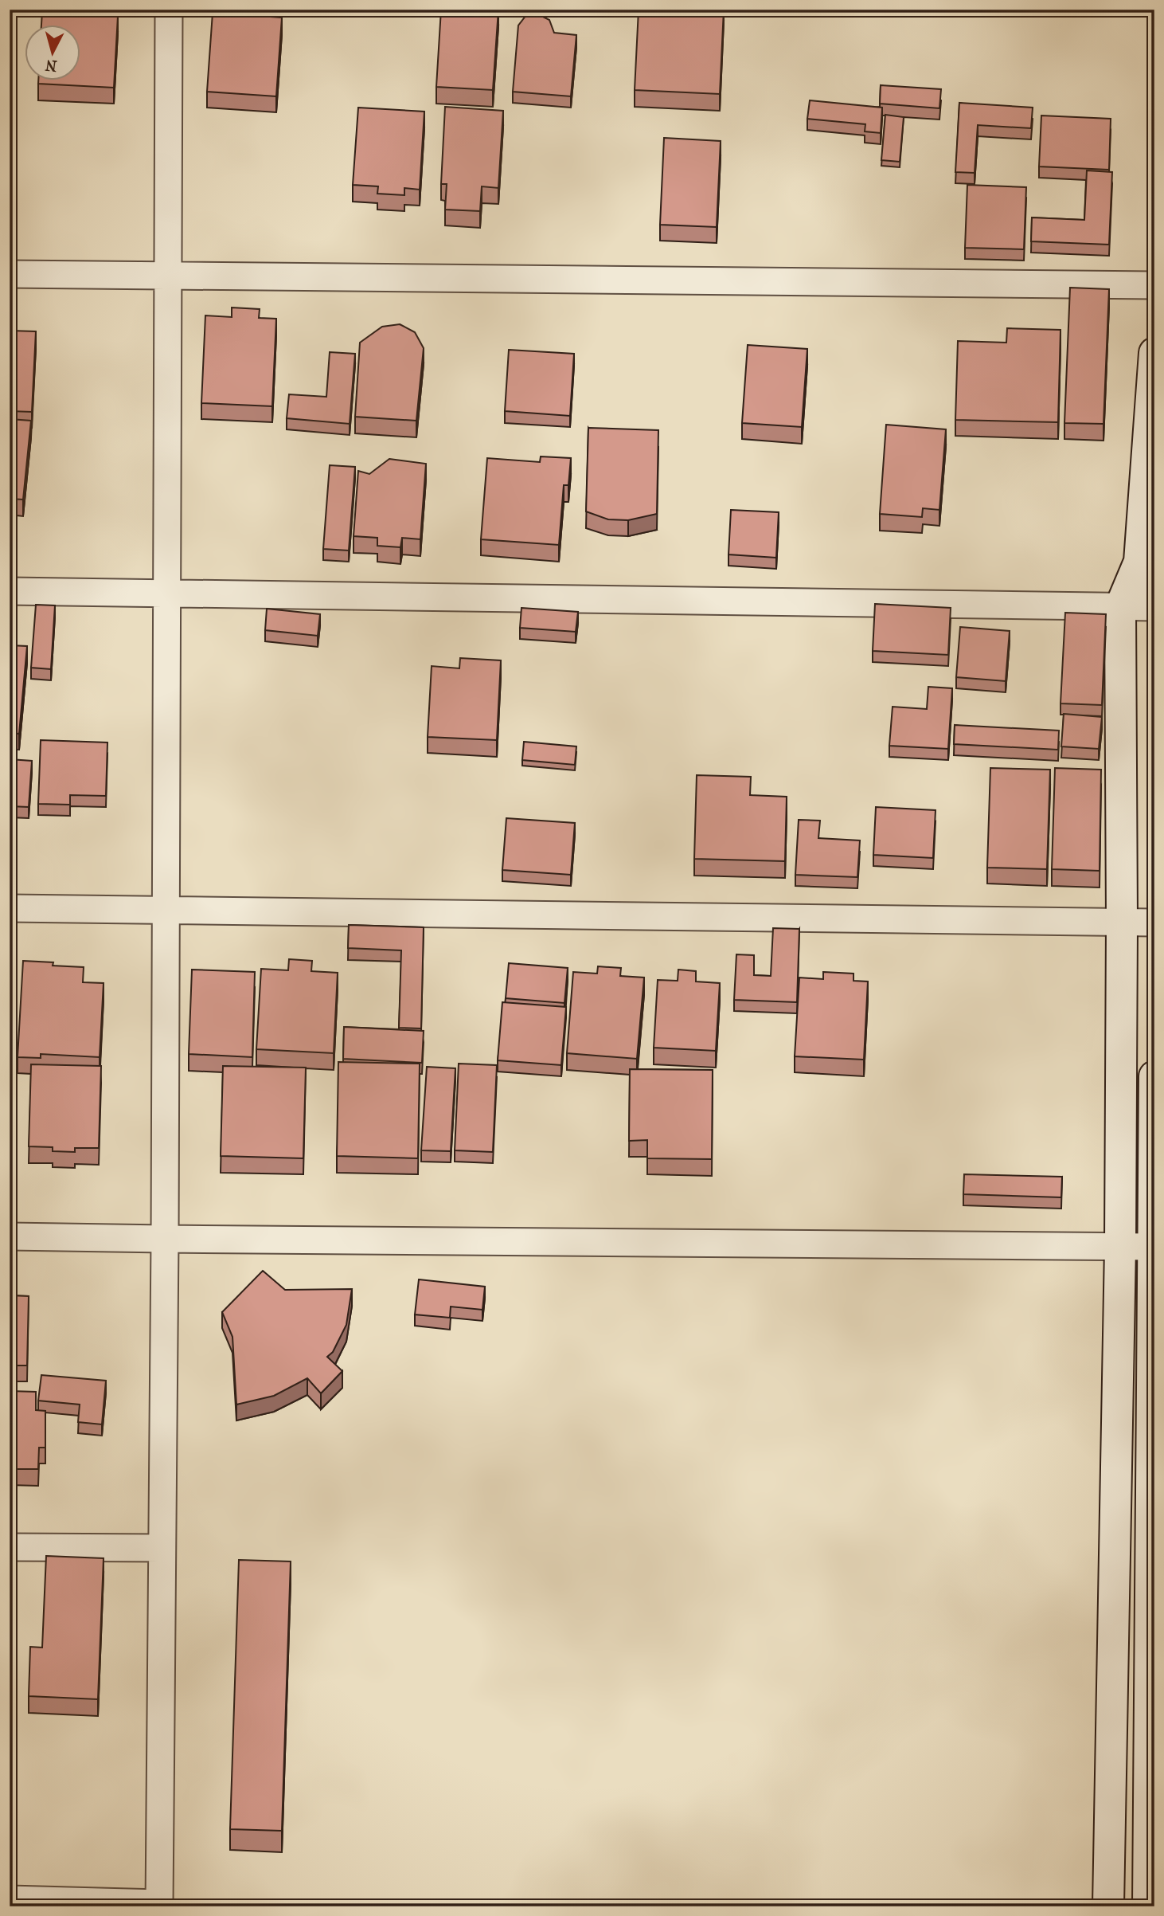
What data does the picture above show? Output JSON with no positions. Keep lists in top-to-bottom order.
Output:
{
  "north": "bottom"
}
